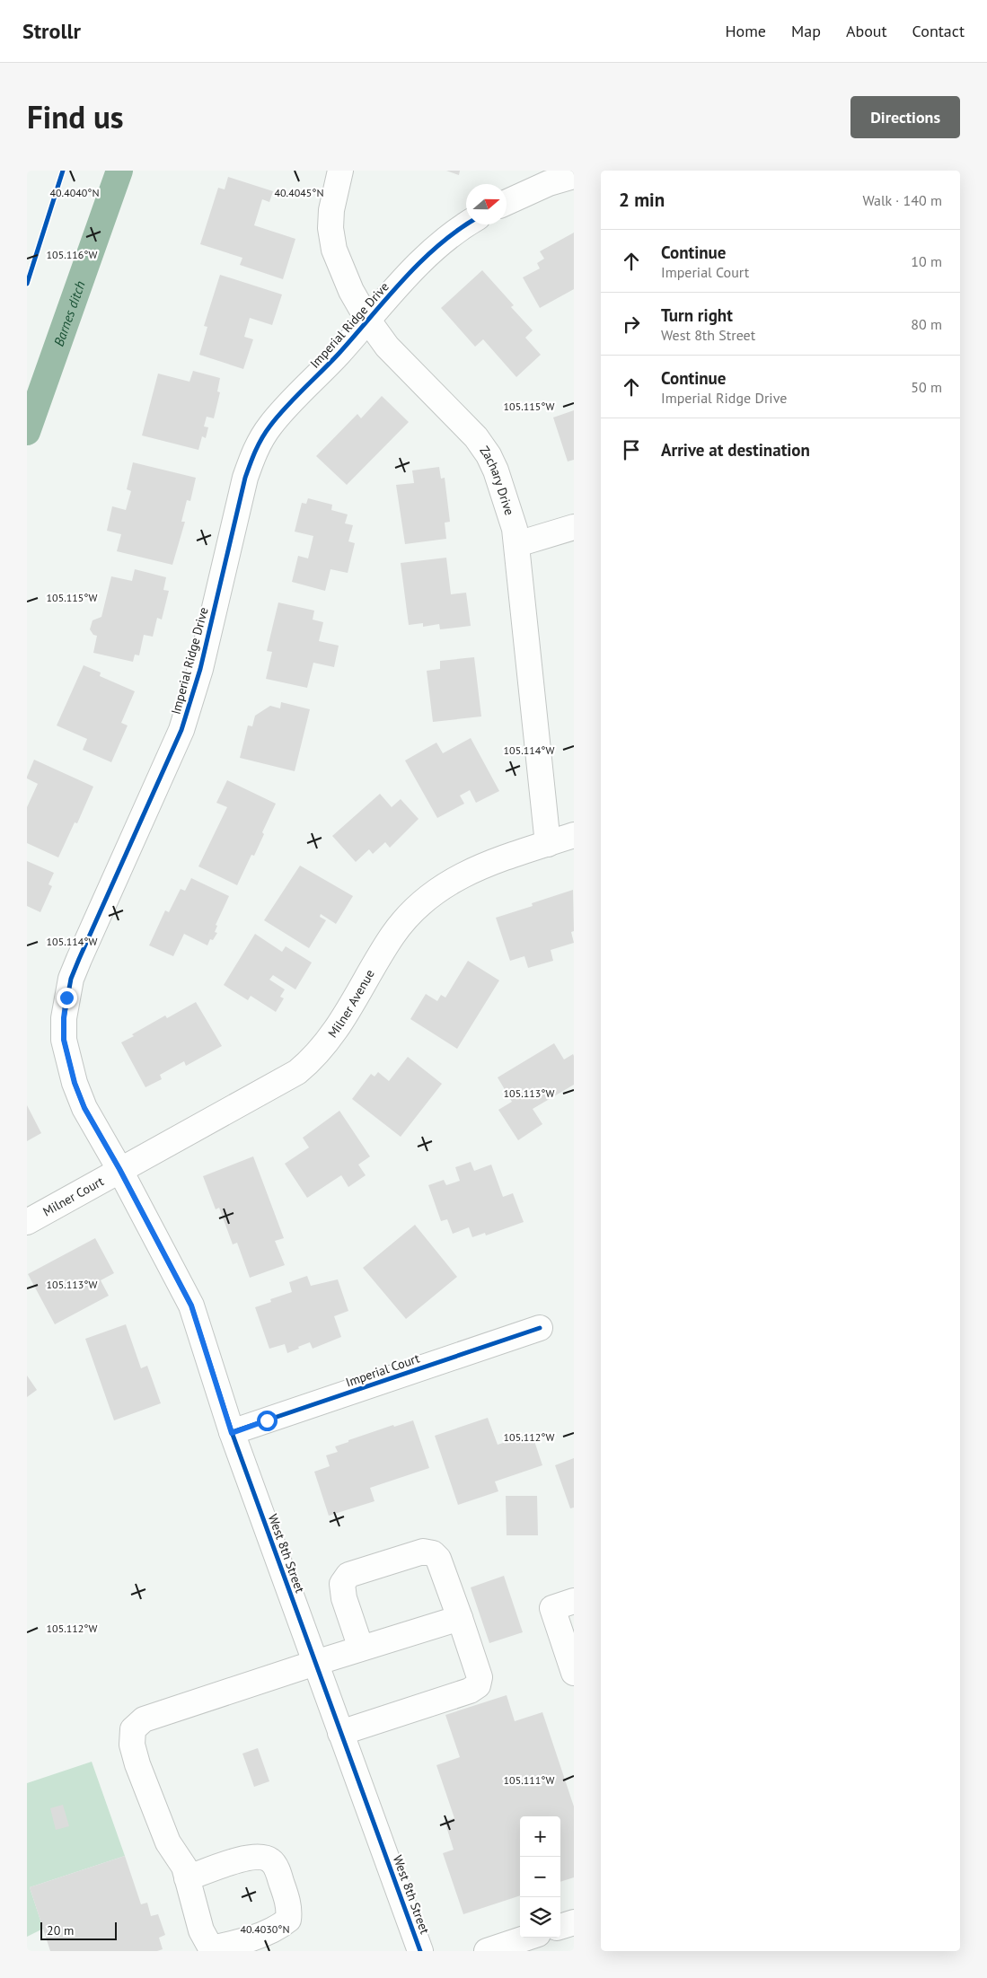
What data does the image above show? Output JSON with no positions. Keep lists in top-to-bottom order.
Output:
{
  "streets": {
    "street": [
      "Imperial Ridge Drive",
      "Zachary Drive",
      "Milner Avenue",
      "Milner Court",
      "Imperial Court",
      "West 8th Street"
    ]
  },
  "crossings": [
    ["Imperial Ridge Drive", "Zachary Drive"],
    ["Imperial Ridge Drive", "Milner Avenue"],
    ["Imperial Ridge Drive", "Milner Court"],
    ["Imperial Ridge Drive", "West 8th Street"],
    ["Zachary Drive", "Milner Avenue"],
    ["Milner Avenue", "Milner Court"],
    ["Milner Avenue", "West 8th Street"],
    ["Milner Court", "West 8th Street"],
    ["Imperial Court", "West 8th Street"]
  ],
  "water": ["Barnes ditch"],
  "scale_bar": "20 m",
  "north": "right",
  "page": {
    "header": "Strollr",
    "nav": [
      "Home",
      "Map",
      "About",
      "Contact"
    ],
    "title": "Find us",
    "buttons": "Directions",
    "heading": ["2 min", "Walk · 140 m"],
    "list": [
      ["Continue", "Imperial Court", "10 m"],
      ["Turn right", "West 8th Street", "80 m"],
      ["Continue", "Imperial Ridge Drive", "50 m"],
      "Arrive at destination"
    ],
    "map_buttons": ["+", "−"],
    "scale": "20 m"
  },
  "coordinates": [
    "40.4045°N",
    "40.4040°N",
    "105.116°W",
    "105.115°W",
    "105.114°W",
    "105.113°W",
    "105.112°W",
    "105.111°W",
    "40.4030°N"
  ]
}
